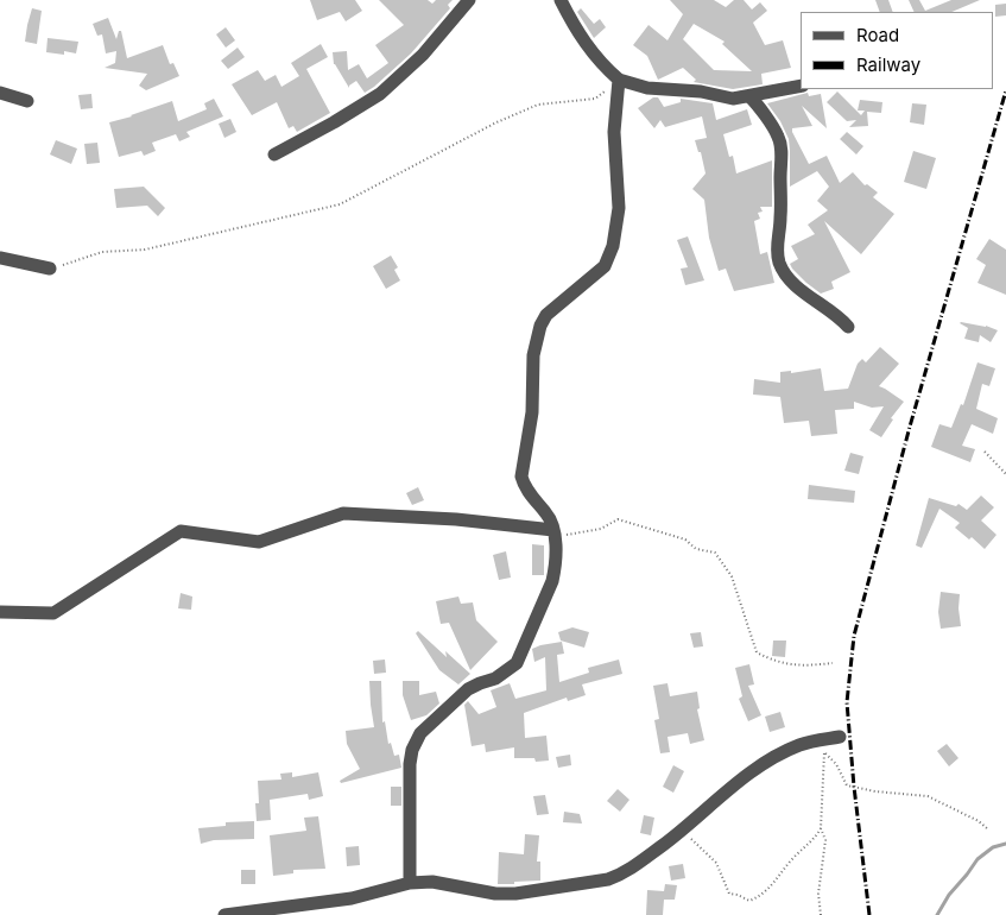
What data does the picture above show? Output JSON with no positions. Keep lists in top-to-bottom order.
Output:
{
  "legend": ["Road", "Railway"]
}
